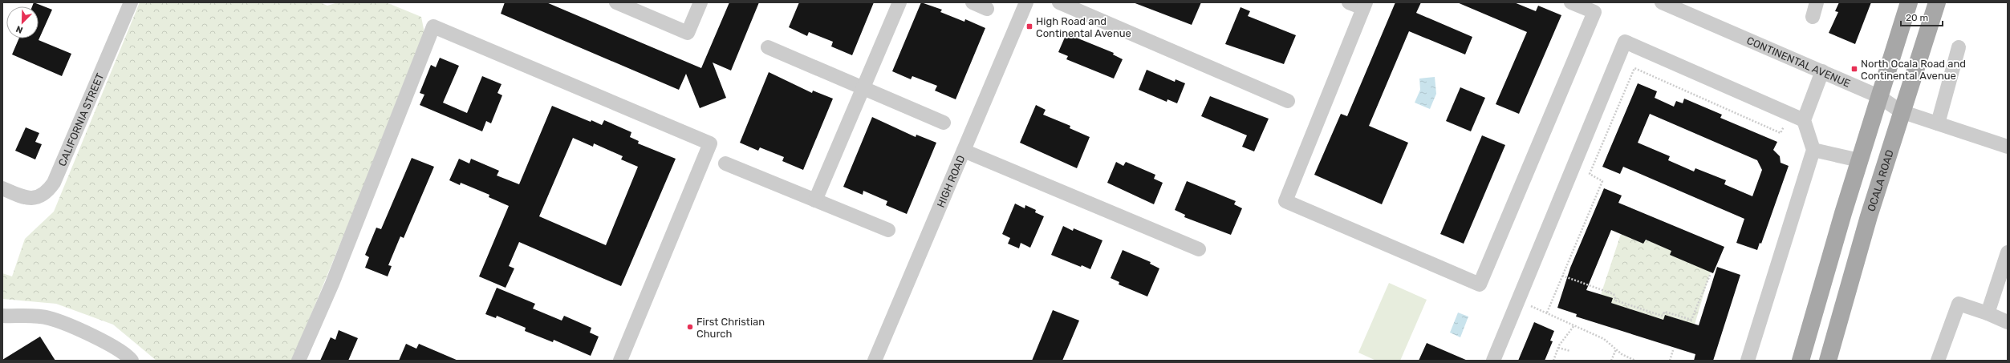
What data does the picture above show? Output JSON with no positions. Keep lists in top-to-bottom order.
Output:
{
  "streets": {
    "main road": ["OCALA ROAD"],
    "street": ["CONTINENTAL AVENUE", "CALIFORNIA STREET", "HIGH ROAD"]
  },
  "crossings": [
    ["CONTINENTAL AVENUE", "OCALA ROAD"]
  ],
  "places": {
    "transit": ["High Road and Continental Avenue", "North Ocala Road and Continental Avenue"],
    "other": ["First Christian Church"]
  },
  "scale_bar": "20 m",
  "north": "bottom left"
}
